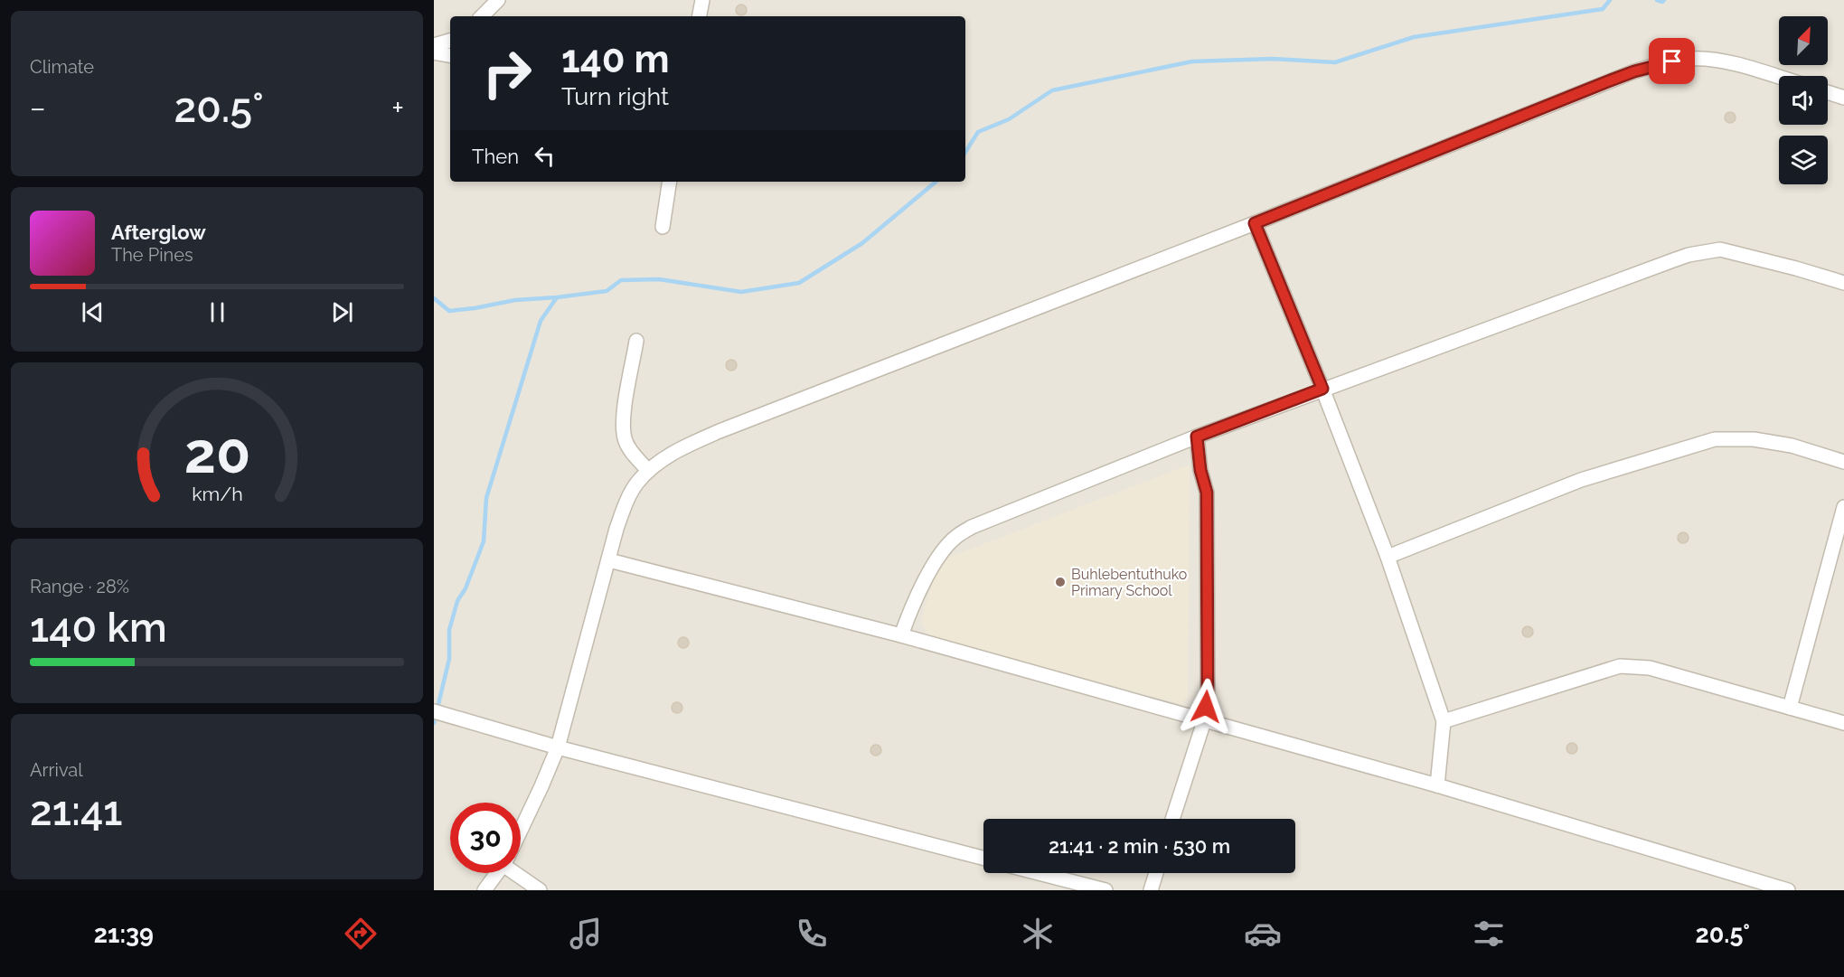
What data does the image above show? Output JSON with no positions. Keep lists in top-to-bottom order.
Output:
{
  "places": ["Buhlebentuthuko Primary School"],
  "north": "top right",
  "page": {
    "tile": [
      "Climate",
      ["Range · 28%", "140 km"],
      ["Arrival", "21:41"]
    ],
    "turn": ["140 m", "Turn right"],
    "heat": ["−", "20.5°", "+"],
    "then": "Then",
    "song": ["Afterglow", "The Pines"],
    "limit": "30",
    "trip": "21:41 · 2 min · 530 m",
    "tabs": ["21:39", "20.5°"],
    "gauge": ["20", "km/h"]
  }
}
